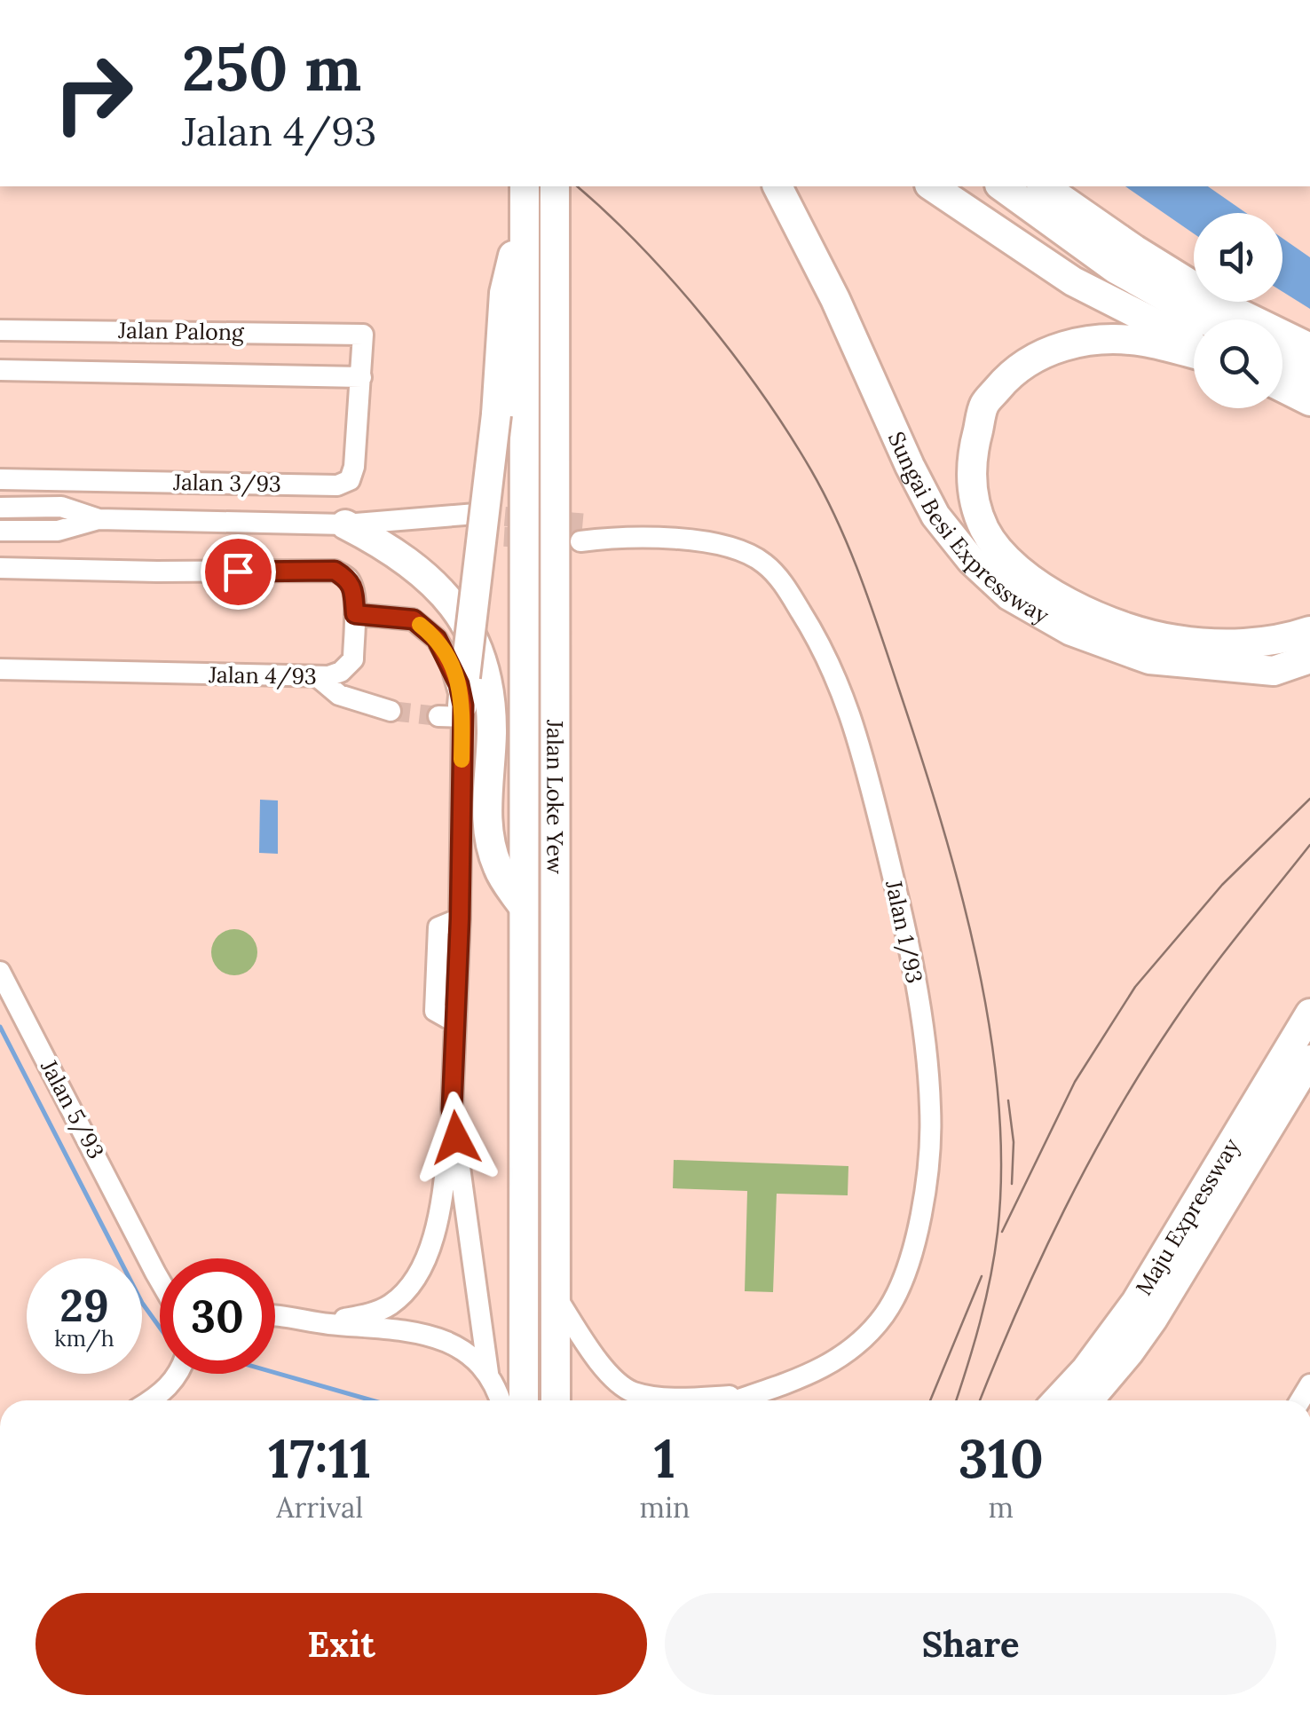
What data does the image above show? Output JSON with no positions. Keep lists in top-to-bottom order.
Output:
{
  "streets": {
    "highway": ["Sungai Besi Expressway", "Jalan Loke Yew", "Maju Expressway"],
    "street": [
      "Jalan Palong",
      "Jalan 3/93",
      "Jalan 4/93",
      "Jalan 1/93",
      "Jalan 5/93"
    ]
  },
  "crossings": [
    ["Jalan Palong", "Jalan 3/93"],
    ["Jalan Loke Yew", "Jalan 1/93"]
  ],
  "page": {
    "turn": ["250 m", "Jalan 4/93"],
    "speed": "29 km/h",
    "limit": "30",
    "eta": [
      "17:11",
      "Arrival",
      "1",
      "min",
      "310",
      "m"
    ],
    "buttons": ["Exit", "Share"]
  }
}
